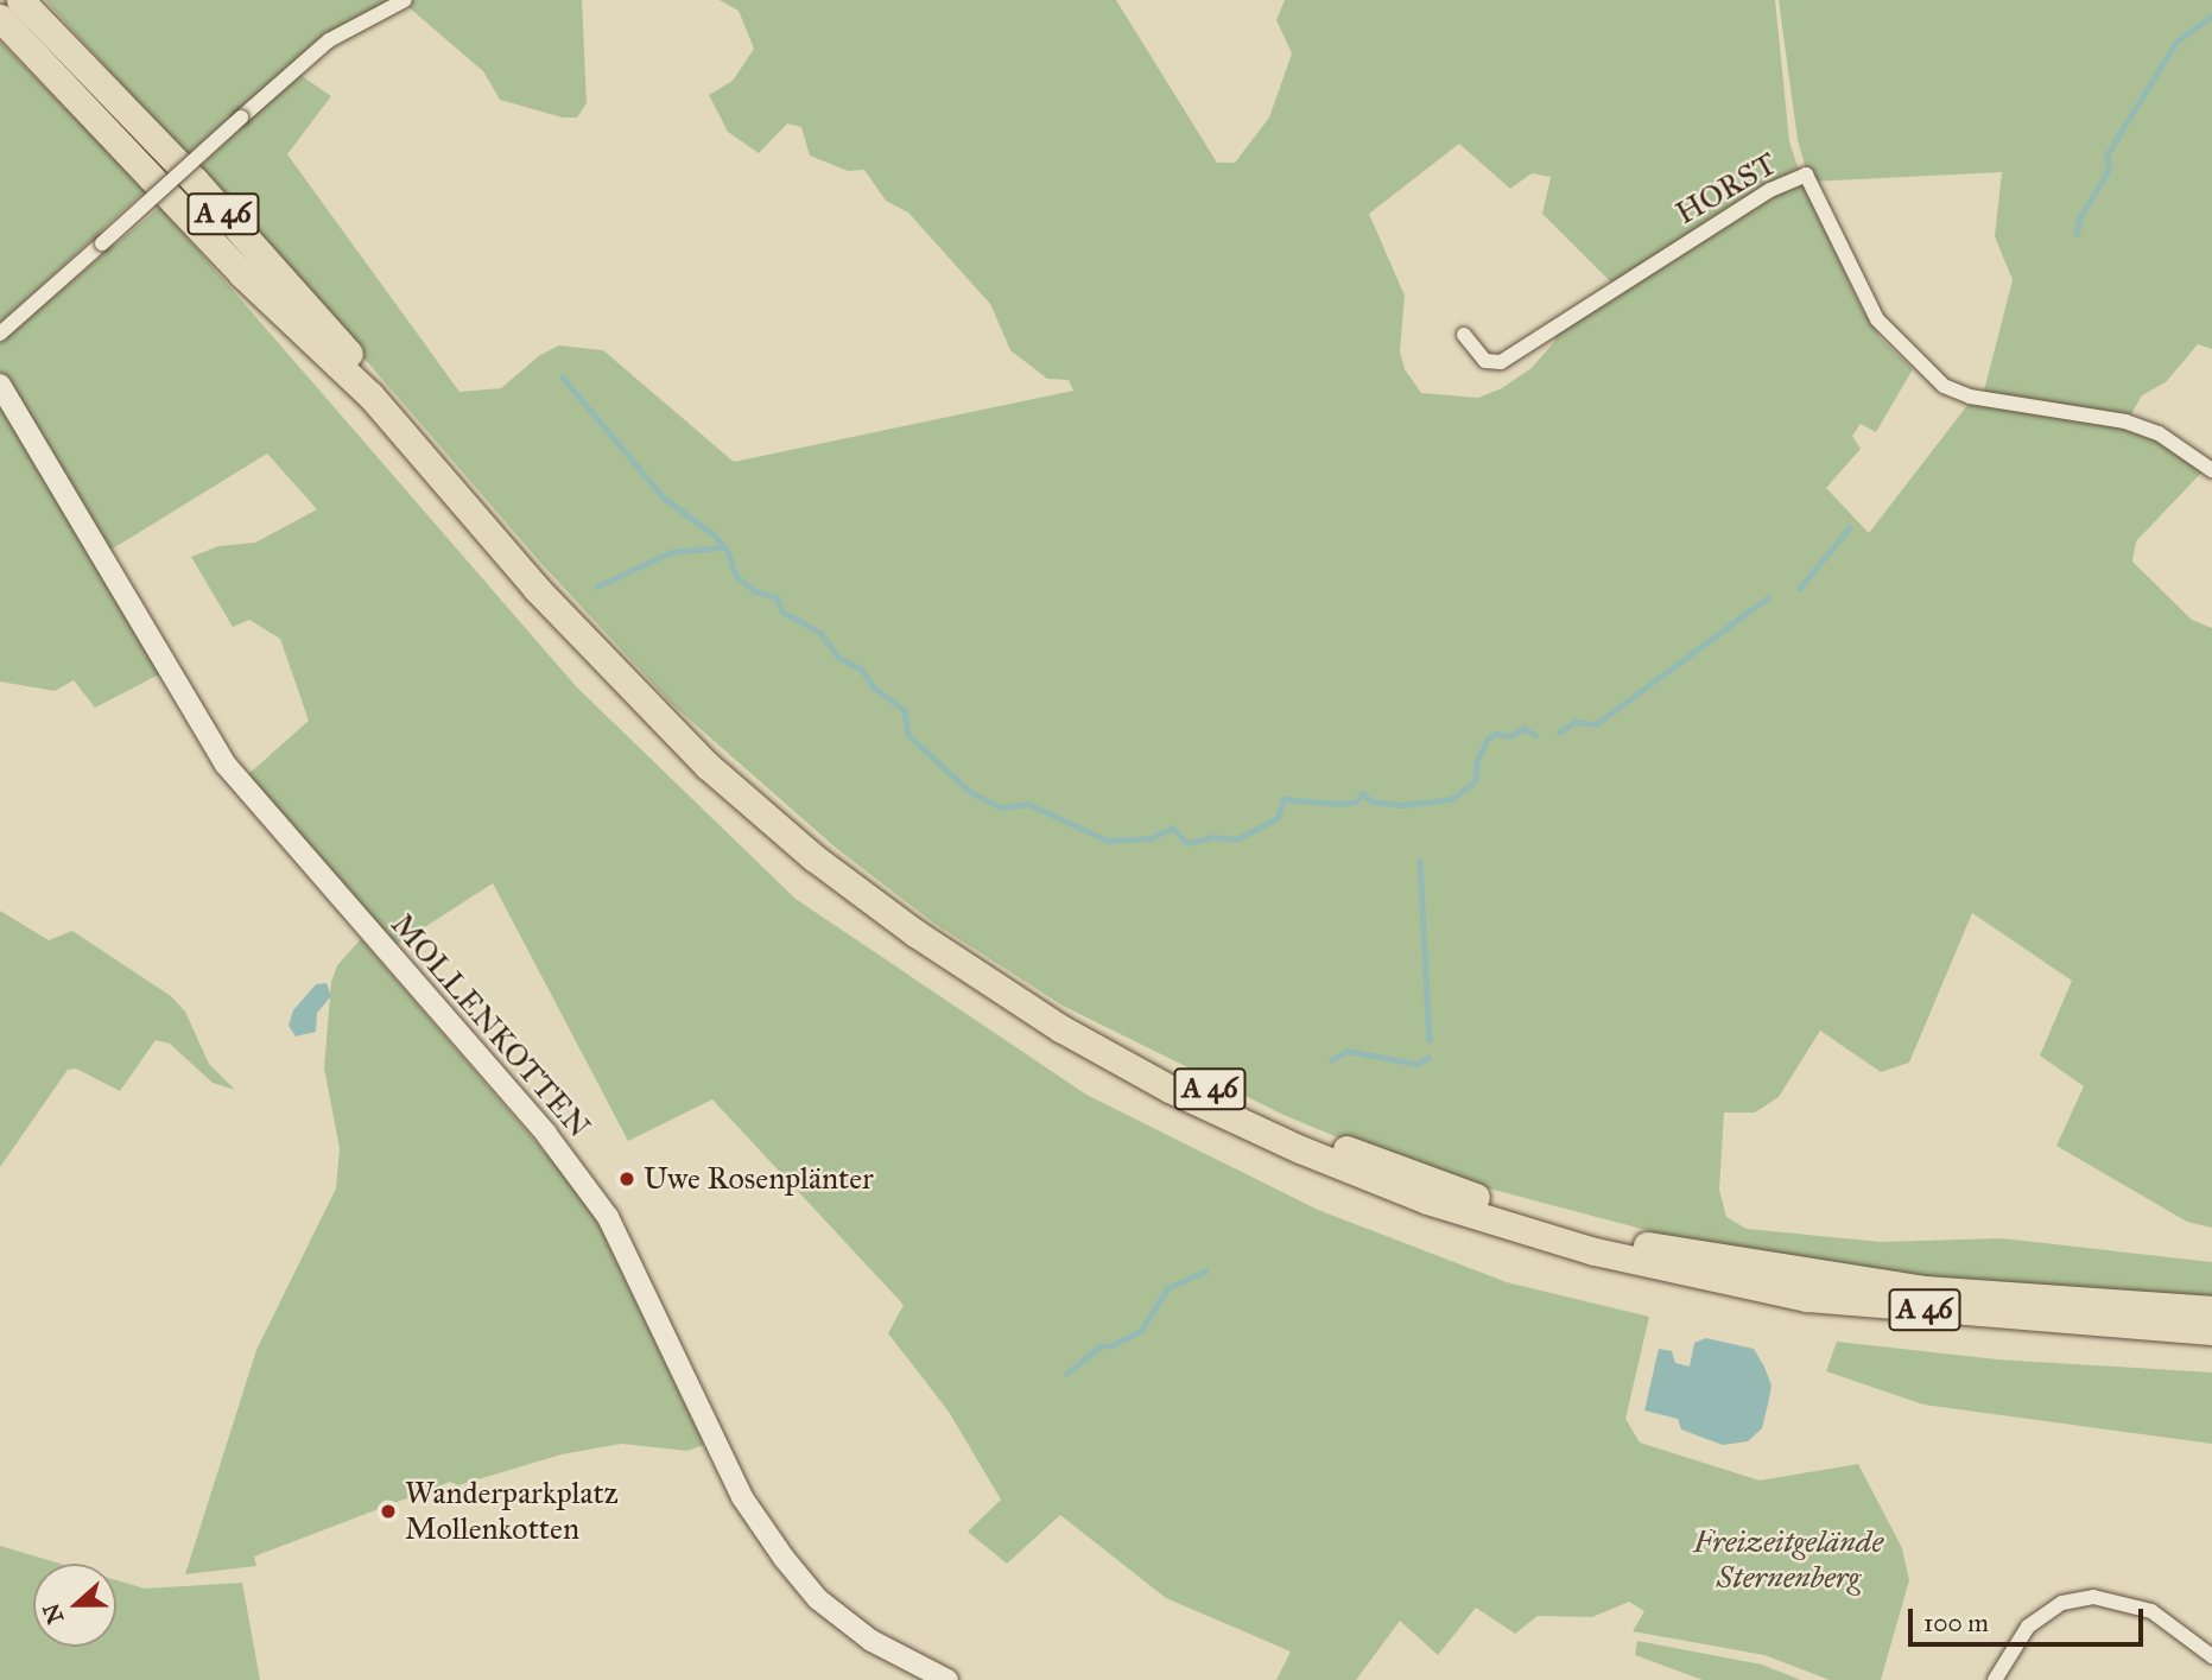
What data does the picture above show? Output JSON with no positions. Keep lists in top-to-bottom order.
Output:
{
  "streets": {
    "highway": ["A 46"],
    "main road": ["MOLLENKOTTEN"],
    "street": ["HORST"]
  },
  "parks": ["Freizeitgelände Sternenberg"],
  "places": ["Uwe Rosenplänter", "Wanderparkplatz Mollenkotten"],
  "scale_bar": "100 m",
  "north": "left"
}
